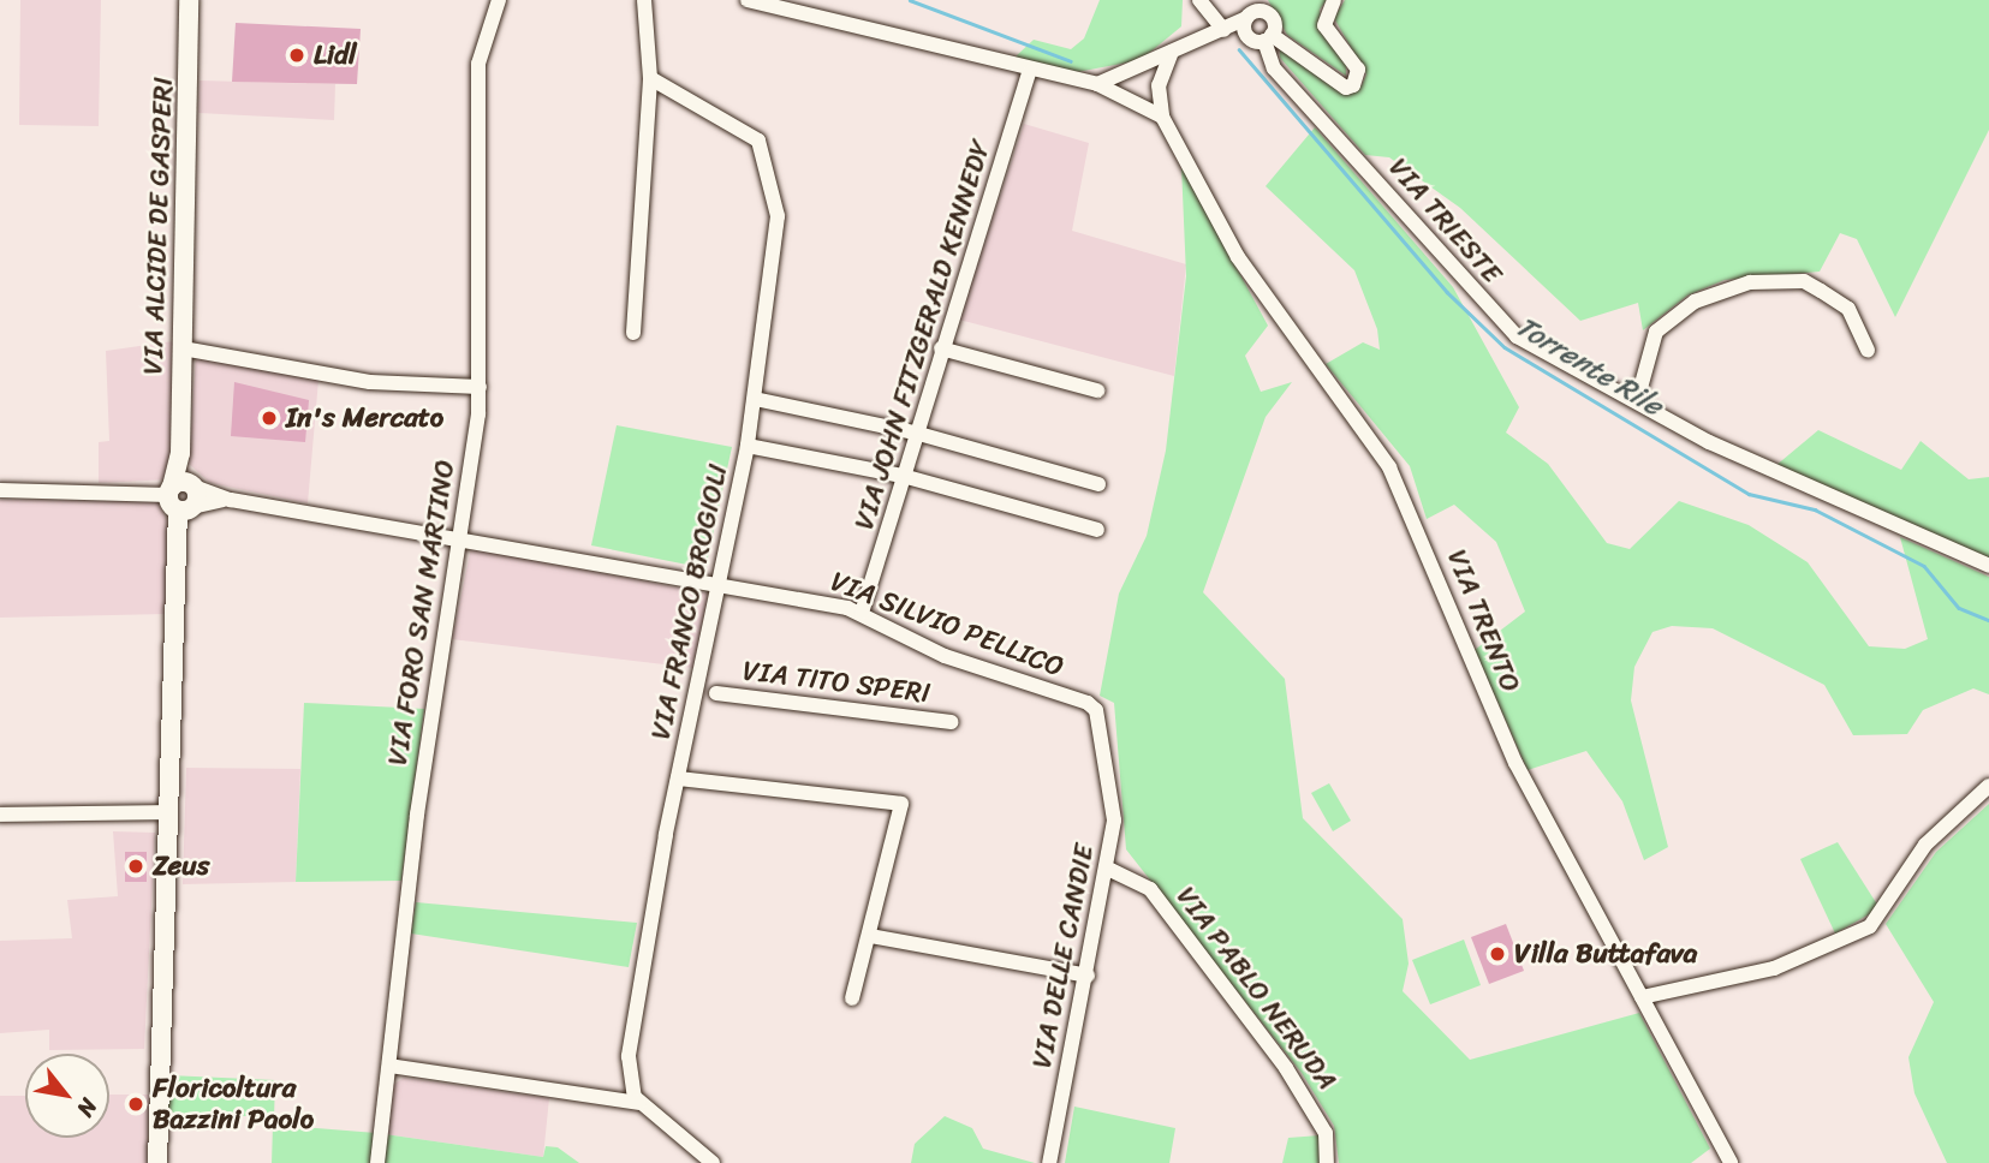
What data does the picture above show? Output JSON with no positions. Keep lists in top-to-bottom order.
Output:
{
  "streets": {
    "main road": ["VIA ALCIDE DE GASPERI"],
    "street": [
      "VIA TRIESTE",
      "VIA JOHN FITZGERALD KENNEDY",
      "VIA FRANCO BROGIOLI",
      "VIA FORO SAN MARTINO",
      "VIA TRENTO",
      "VIA SILVIO PELLICO",
      "VIA TITO SPERI",
      "VIA DELLE CANDIE",
      "VIA PABLO NERUDA"
    ]
  },
  "crossings": [
    ["VIA ALCIDE DE GASPERI", "VIA SILVIO PELLICO"],
    ["VIA JOHN FITZGERALD KENNEDY", "VIA TRENTO"],
    ["VIA JOHN FITZGERALD KENNEDY", "VIA SILVIO PELLICO"],
    ["VIA FRANCO BROGIOLI", "VIA SILVIO PELLICO"],
    ["VIA FRANCO BROGIOLI", "VIA TITO SPERI"],
    ["VIA FORO SAN MARTINO", "VIA SILVIO PELLICO"],
    ["VIA SILVIO PELLICO", "VIA DELLE CANDIE"],
    ["VIA DELLE CANDIE", "VIA PABLO NERUDA"]
  ],
  "water": ["Torrente Rile"],
  "places": [
    "Lidl",
    "In's Mercato",
    "Zeus",
    "Villa Buttafava",
    "Floricoltura Bazzini Paolo"
  ],
  "north": "bottom right"
}
